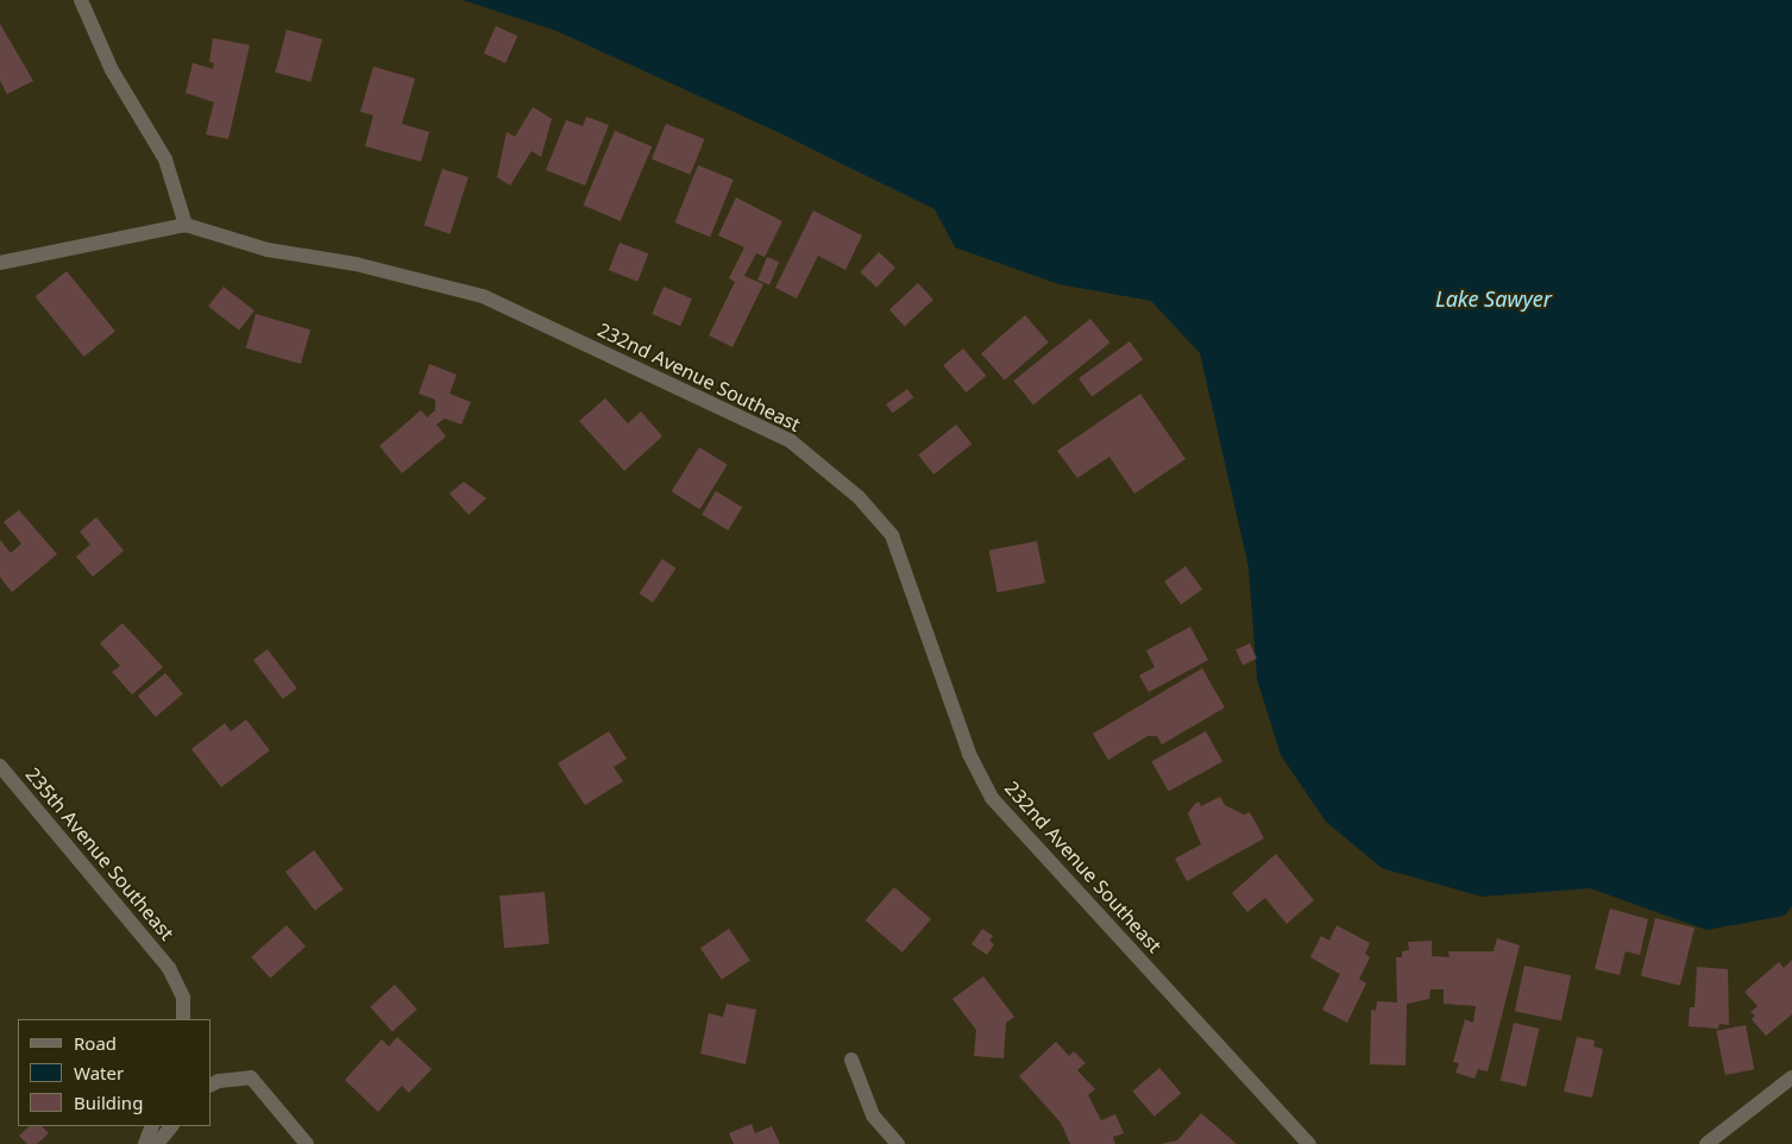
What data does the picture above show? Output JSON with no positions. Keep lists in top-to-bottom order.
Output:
{
  "streets": {
    "street": ["232nd Avenue Southeast", "235th Avenue Southeast"]
  },
  "water": ["Lake Sawyer"],
  "legend": ["Road", "Water", "Building"]
}
